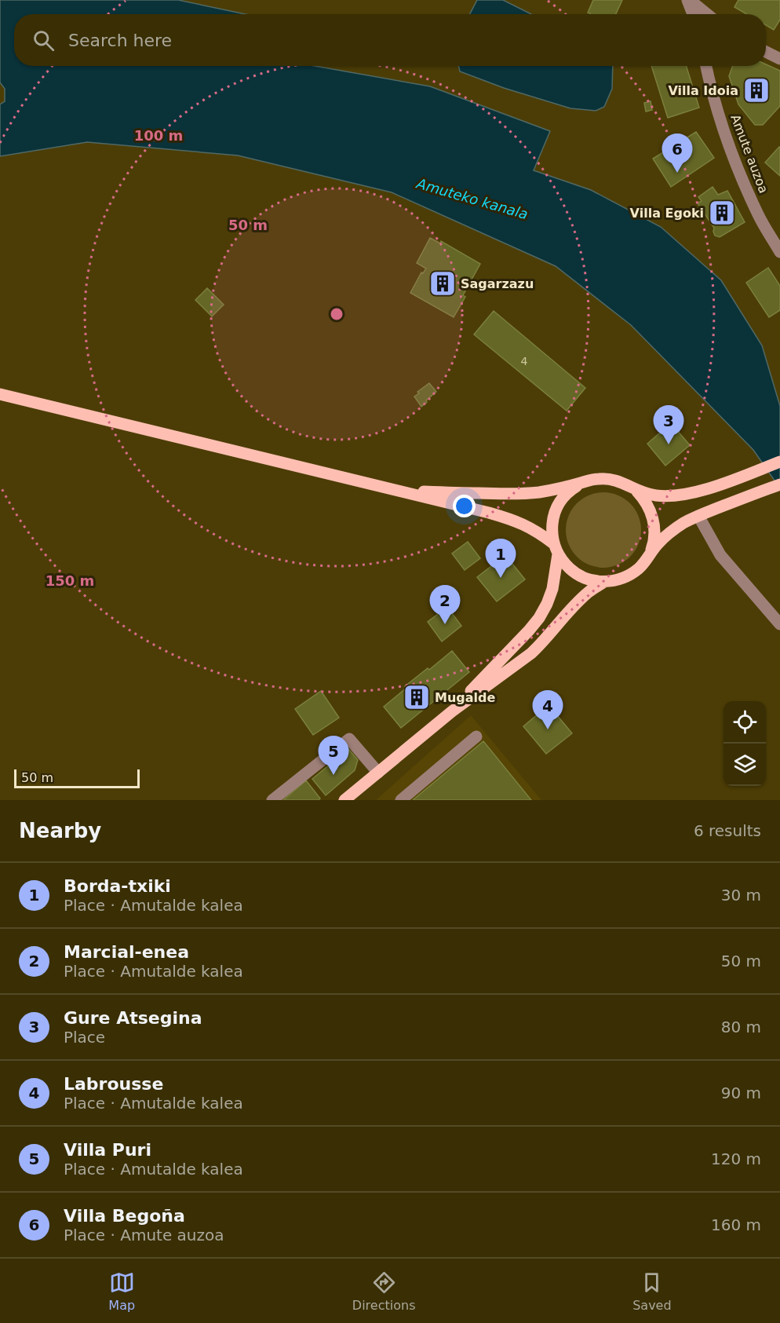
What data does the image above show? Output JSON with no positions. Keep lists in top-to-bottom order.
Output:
{
  "streets": {
    "street": ["Amute auzoa"]
  },
  "water": ["Amuteko kanala"],
  "places": {
    "building": [
      "Villa Idoia",
      "Villa Egoki",
      "Sagarzazu",
      "Mugalde"
    ]
  },
  "house_numbers": ["4"],
  "scale_bar": "50 m",
  "page": {
    "search": "Search here",
    "pins": [
      "6",
      "3",
      "1",
      "2",
      "4",
      "5"
    ],
    "scale": "50 m",
    "heading": ["Nearby", "6 results"],
    "list": [
      {
        "mark": "1",
        "name": "Borda-txiki",
        "note": "Place · Amutalde kalea",
        "value": "30 m"
      },
      {
        "mark": "2",
        "name": "Marcial-enea",
        "note": "Place · Amutalde kalea",
        "value": "50 m"
      },
      {
        "mark": "3",
        "name": "Gure Atsegina",
        "note": "Place",
        "value": "80 m"
      },
      {
        "mark": "4",
        "name": "Labrousse",
        "note": "Place · Amutalde kalea",
        "value": "90 m"
      },
      {
        "mark": "5",
        "name": "Villa Puri",
        "note": "Place · Amutalde kalea",
        "value": "120 m"
      },
      {
        "mark": "6",
        "name": "Villa Begoña",
        "note": "Place · Amute auzoa",
        "value": "160 m"
      }
    ],
    "nav": ["Map", "Directions", "Saved"]
  },
  "rings": ["100 m", "50 m", "150 m"]
}
